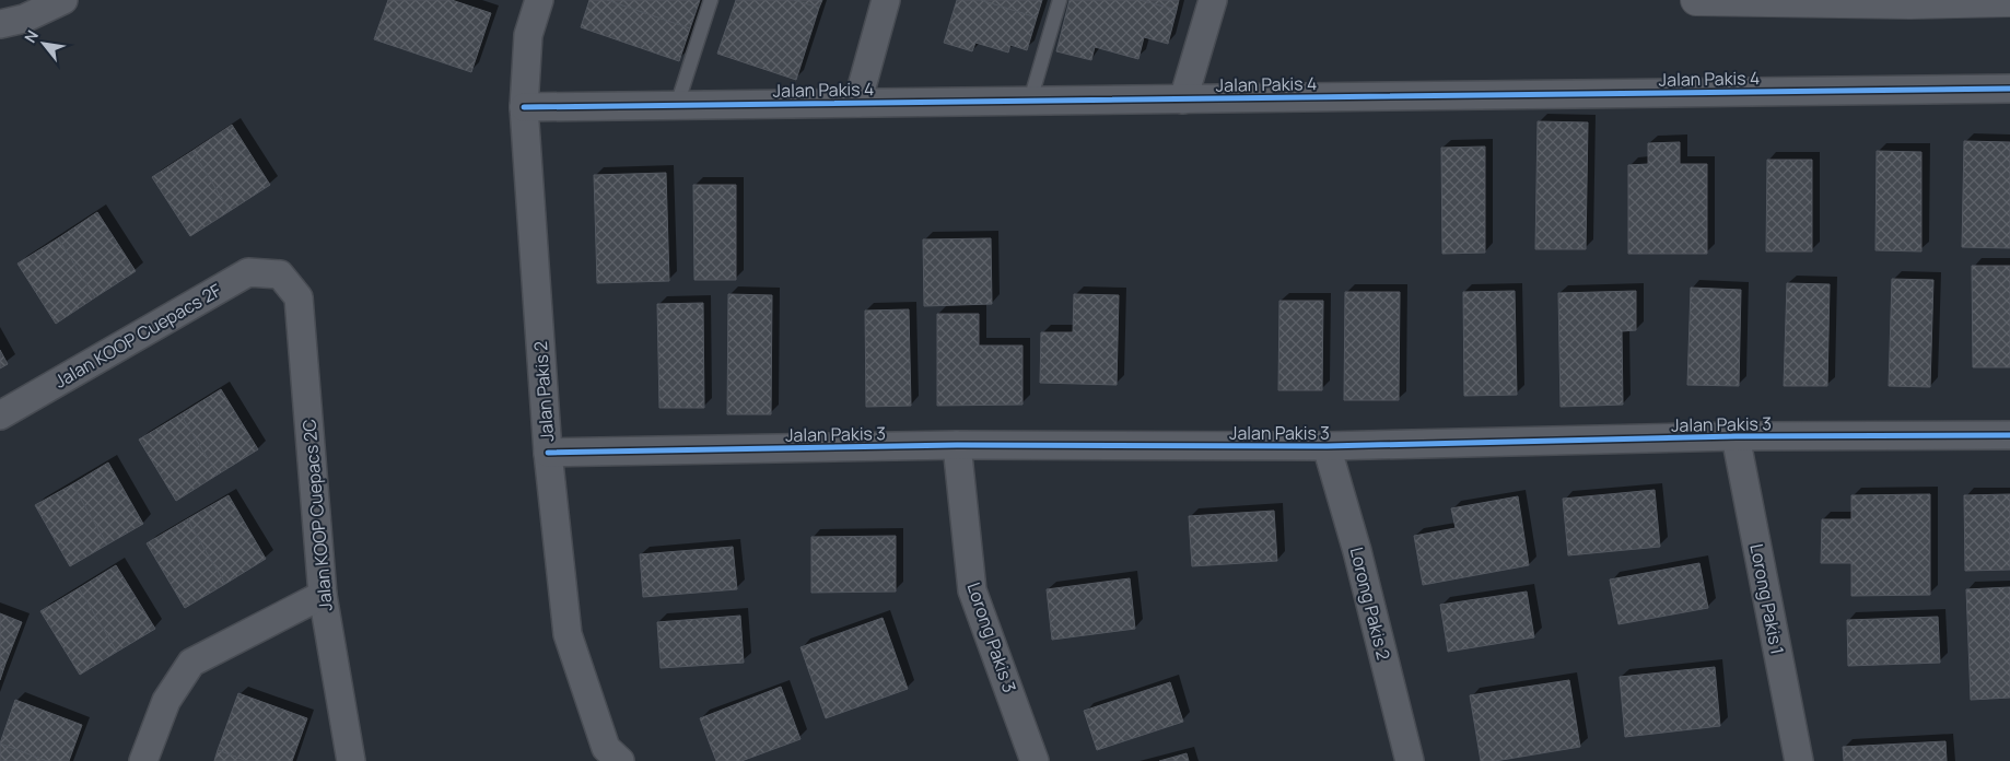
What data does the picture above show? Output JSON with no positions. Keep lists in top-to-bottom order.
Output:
{
  "streets": {
    "street": [
      "Jalan Pakis 4",
      "Jalan KOOP Cuepacs 2F",
      "Jalan Pakis 2",
      "Jalan Pakis 3",
      "Jalan KOOP Cuepacs 2C",
      "Lorong Pakis 1",
      "Lorong Pakis 2",
      "Lorong Pakis 3"
    ]
  },
  "crossings": [
    ["Jalan Pakis 4", "Jalan Pakis 2"],
    ["Jalan KOOP Cuepacs 2F", "Jalan KOOP Cuepacs 2C"],
    ["Jalan Pakis 2", "Jalan Pakis 3"],
    ["Jalan Pakis 3", "Lorong Pakis 1"],
    ["Jalan Pakis 3", "Lorong Pakis 2"],
    ["Jalan Pakis 3", "Lorong Pakis 3"]
  ],
  "north": "top left"
}
